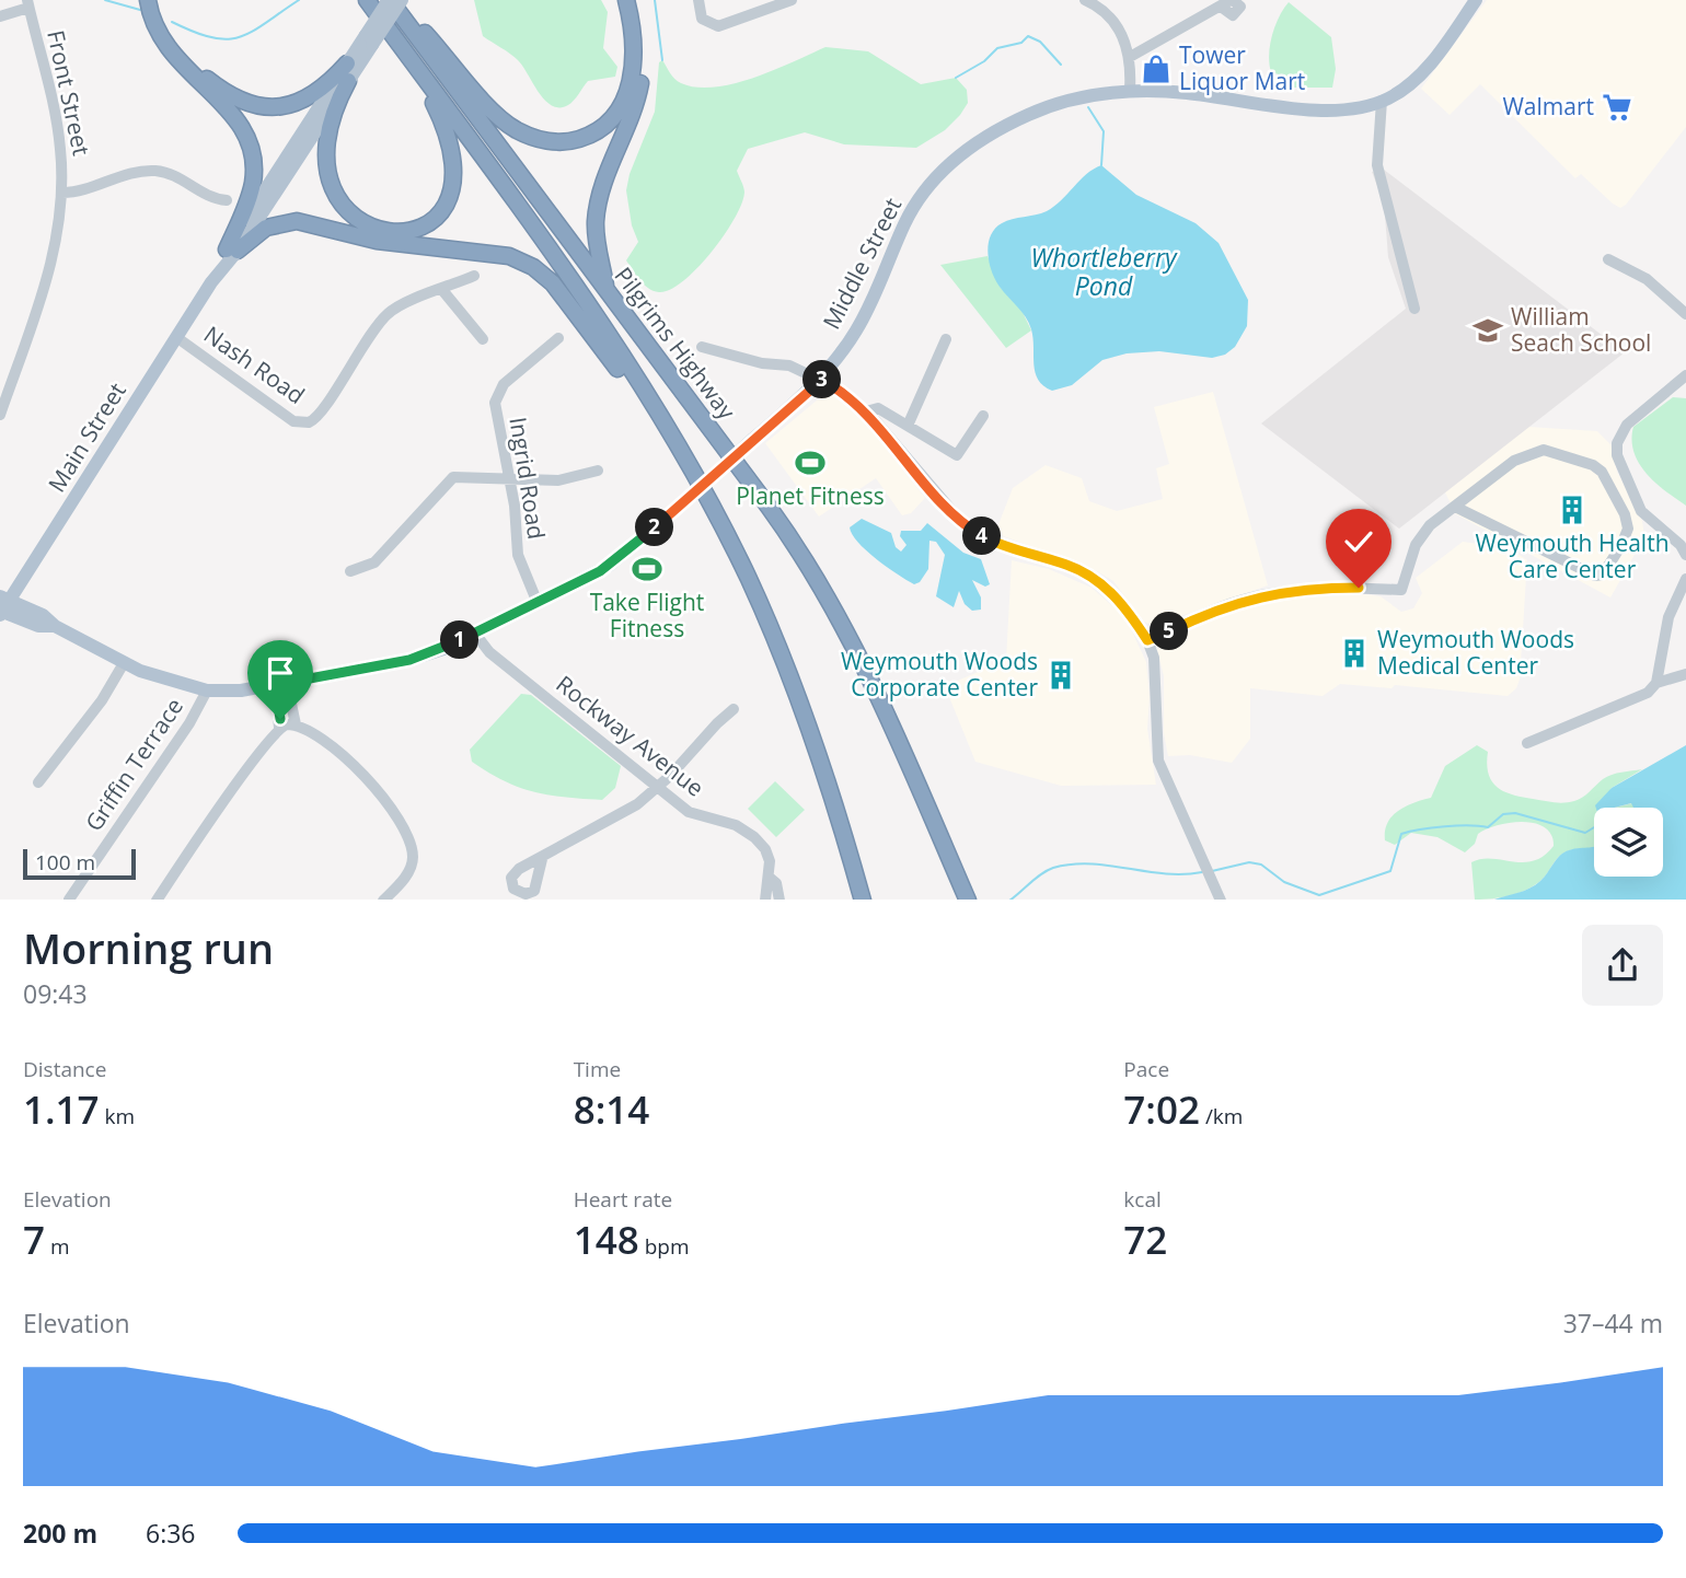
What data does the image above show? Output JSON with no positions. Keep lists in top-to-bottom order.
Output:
{
  "streets": {
    "highway": ["Pilgrims Highway"],
    "main road": ["Middle Street", "Main Street"],
    "street": [
      "Front Street",
      "Nash Road",
      "Ingrid Road",
      "Rockway Avenue",
      "Griffin Terrace"
    ]
  },
  "crossings": [
    ["Middle Street", "Main Street"],
    ["Middle Street", "Ingrid Road"],
    ["Middle Street", "Rockway Avenue"],
    ["Middle Street", "Griffin Terrace"],
    ["Pilgrims Highway", "Main Street"],
    ["Nash Road", "Main Street"]
  ],
  "water": ["Whortleberry Pond"],
  "places": {
    "shop": ["Tower Liquor Mart"],
    "supermarket": ["Walmart"],
    "school or university": ["William Seach School"],
    "sports": ["Planet Fitness", "Take Flight Fitness"],
    "building": ["Weymouth Health Care Center", "Weymouth Woods Medical Center", "Weymouth Woods Corporate Center"]
  },
  "scale_bar": "100 m",
  "page": {
    "pins": [
      "3",
      "2",
      "4",
      "5",
      "1"
    ],
    "scale": "100 m",
    "heading": ["Morning run", "09:43"],
    "stats": [
      ["Distance", "1.17 km"],
      ["Time", "8:14"],
      ["Pace", "7:02 /km"],
      ["Elevation", "7 m"],
      ["Heart rate", "148 bpm"],
      ["kcal", "72"]
    ],
    "chart": ["Elevation", "37–44 m"],
    "list": [
      {
        "name": "200 m",
        "note": "6:36"
      }
    ]
  }
}
